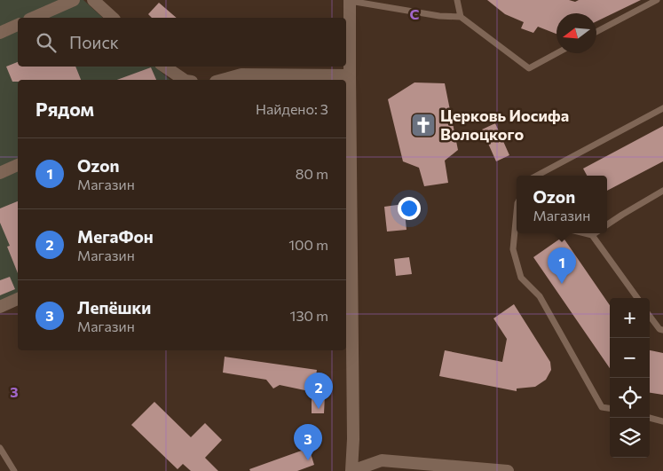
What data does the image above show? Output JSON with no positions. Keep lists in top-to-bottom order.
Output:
{
  "places": {
    "church": ["Церковь Иосифа Волоцкого"]
  },
  "north": "left",
  "page": {
    "search": "Поиск",
    "heading": ["Рядом", "Найдено: 3"],
    "list": [
      {
        "mark": "1",
        "name": "Ozon",
        "note": "Магазин",
        "value": "80 m"
      },
      {
        "mark": "2",
        "name": "МегаФон",
        "note": "Магазин",
        "value": "100 m"
      },
      {
        "mark": "3",
        "name": "Лепёшки",
        "note": "Магазин",
        "value": "130 m"
      }
    ],
    "popup": ["Ozon", "Магазин"],
    "pins": ["1", "2", "3"],
    "map_buttons": ["+", "−"]
  },
  "grid": {
    "columns": ["C"],
    "rows": ["3"]
  }
}
